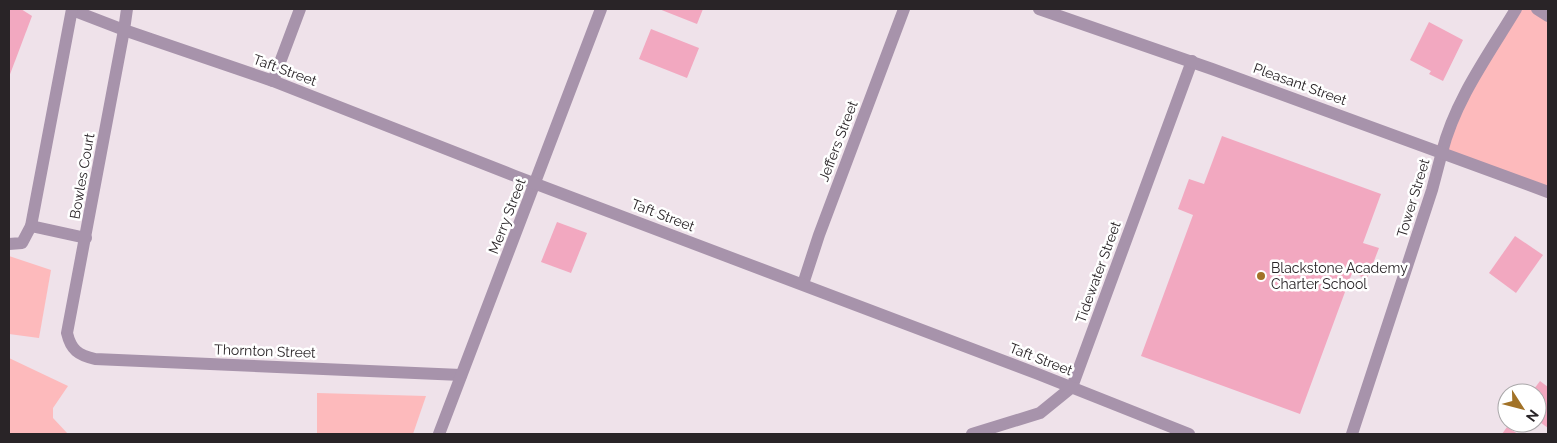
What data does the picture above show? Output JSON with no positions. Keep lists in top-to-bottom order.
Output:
{
  "streets": {
    "street": [
      "Taft Street",
      "Pleasant Street",
      "Jeffers Street",
      "Bowles Court",
      "Tower Street",
      "Merry Street",
      "Tidewater Street",
      "Thornton Street"
    ]
  },
  "crossings": [
    ["Taft Street", "Jeffers Street"],
    ["Taft Street", "Bowles Court"],
    ["Taft Street", "Merry Street"],
    ["Taft Street", "Tidewater Street"],
    ["Pleasant Street", "Tower Street"],
    ["Pleasant Street", "Tidewater Street"],
    ["Bowles Court", "Thornton Street"],
    ["Merry Street", "Thornton Street"]
  ],
  "places": ["Blackstone Academy Charter School"],
  "north": "bottom right"
}
